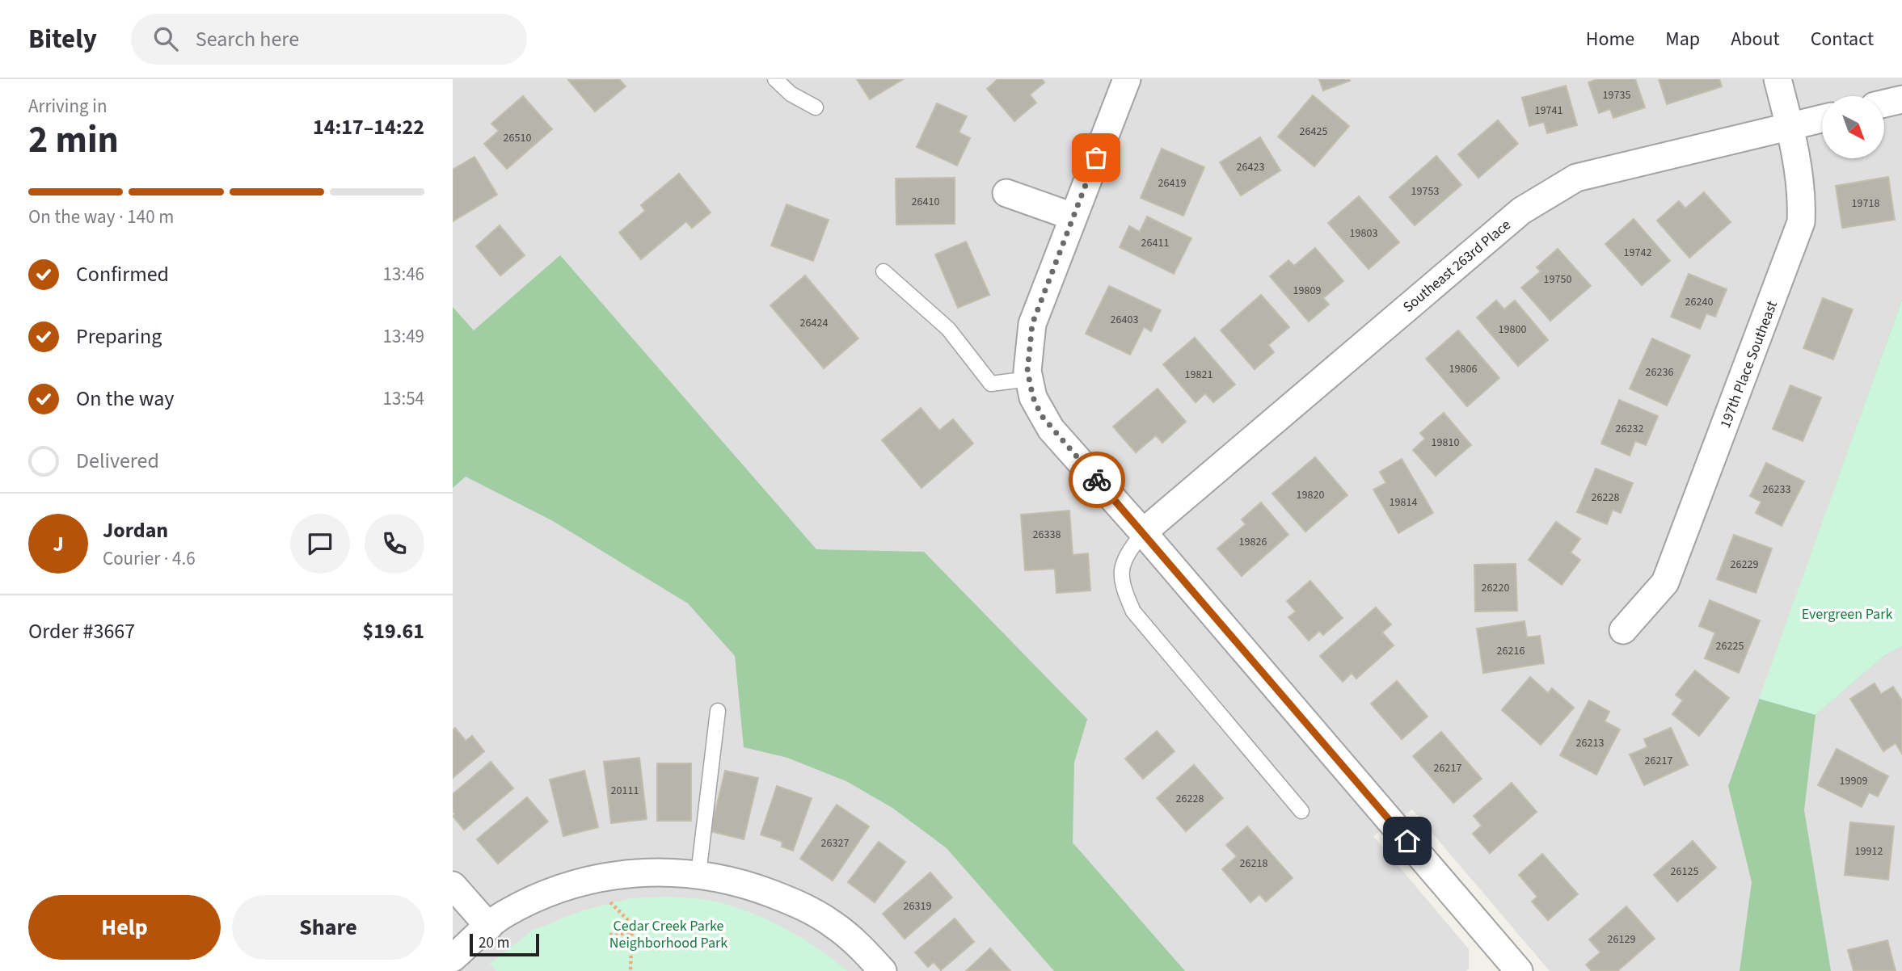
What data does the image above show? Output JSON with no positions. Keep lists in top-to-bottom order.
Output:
{
  "streets": {
    "street": ["Southeast 263rd Place", "197th Place Southeast"]
  },
  "crossings": [
    ["Southeast 263rd Place", "197th Place Southeast"]
  ],
  "parks": ["Evergreen Park", "Cedar Creek Parke Neighborhood Park"],
  "house_numbers": [
    "19735",
    "19741",
    "26425",
    "26510",
    "26423",
    "26419",
    "19753",
    "26410",
    "19718",
    "19803",
    "26411",
    "19742",
    "19750",
    "19809",
    "26240",
    "26403",
    "26424",
    "19800",
    "19806",
    "26236",
    "19821",
    "26232",
    "19810",
    "26233",
    "19820",
    "26228",
    "19814",
    "26338",
    "19826",
    "26229",
    "26220",
    "26225",
    "26216",
    "26213",
    "26217",
    "26217",
    "19909",
    "20111",
    "26228",
    "26327",
    "19912",
    "26218",
    "26125",
    "26319",
    "26129"
  ],
  "scale_bar": "20 m",
  "north": "bottom right",
  "page": {
    "header": "Bitely",
    "search": "Search here",
    "nav": [
      "Home",
      "Map",
      "About",
      "Contact"
    ],
    "heading": ["2 min", "Arriving in", "14:17–14:22"],
    "panel": [
      "Jordan",
      "Courier · 4.6",
      "Order #3667",
      "$19.61"
    ],
    "bar": "On the way · 140 m",
    "list": [
      ["Confirmed", "13:46"],
      ["Preparing", "13:49"],
      ["On the way", "13:54"],
      "Delivered"
    ],
    "round": "J",
    "buttons": ["Help", "Share"],
    "scale": "20 m"
  }
}
